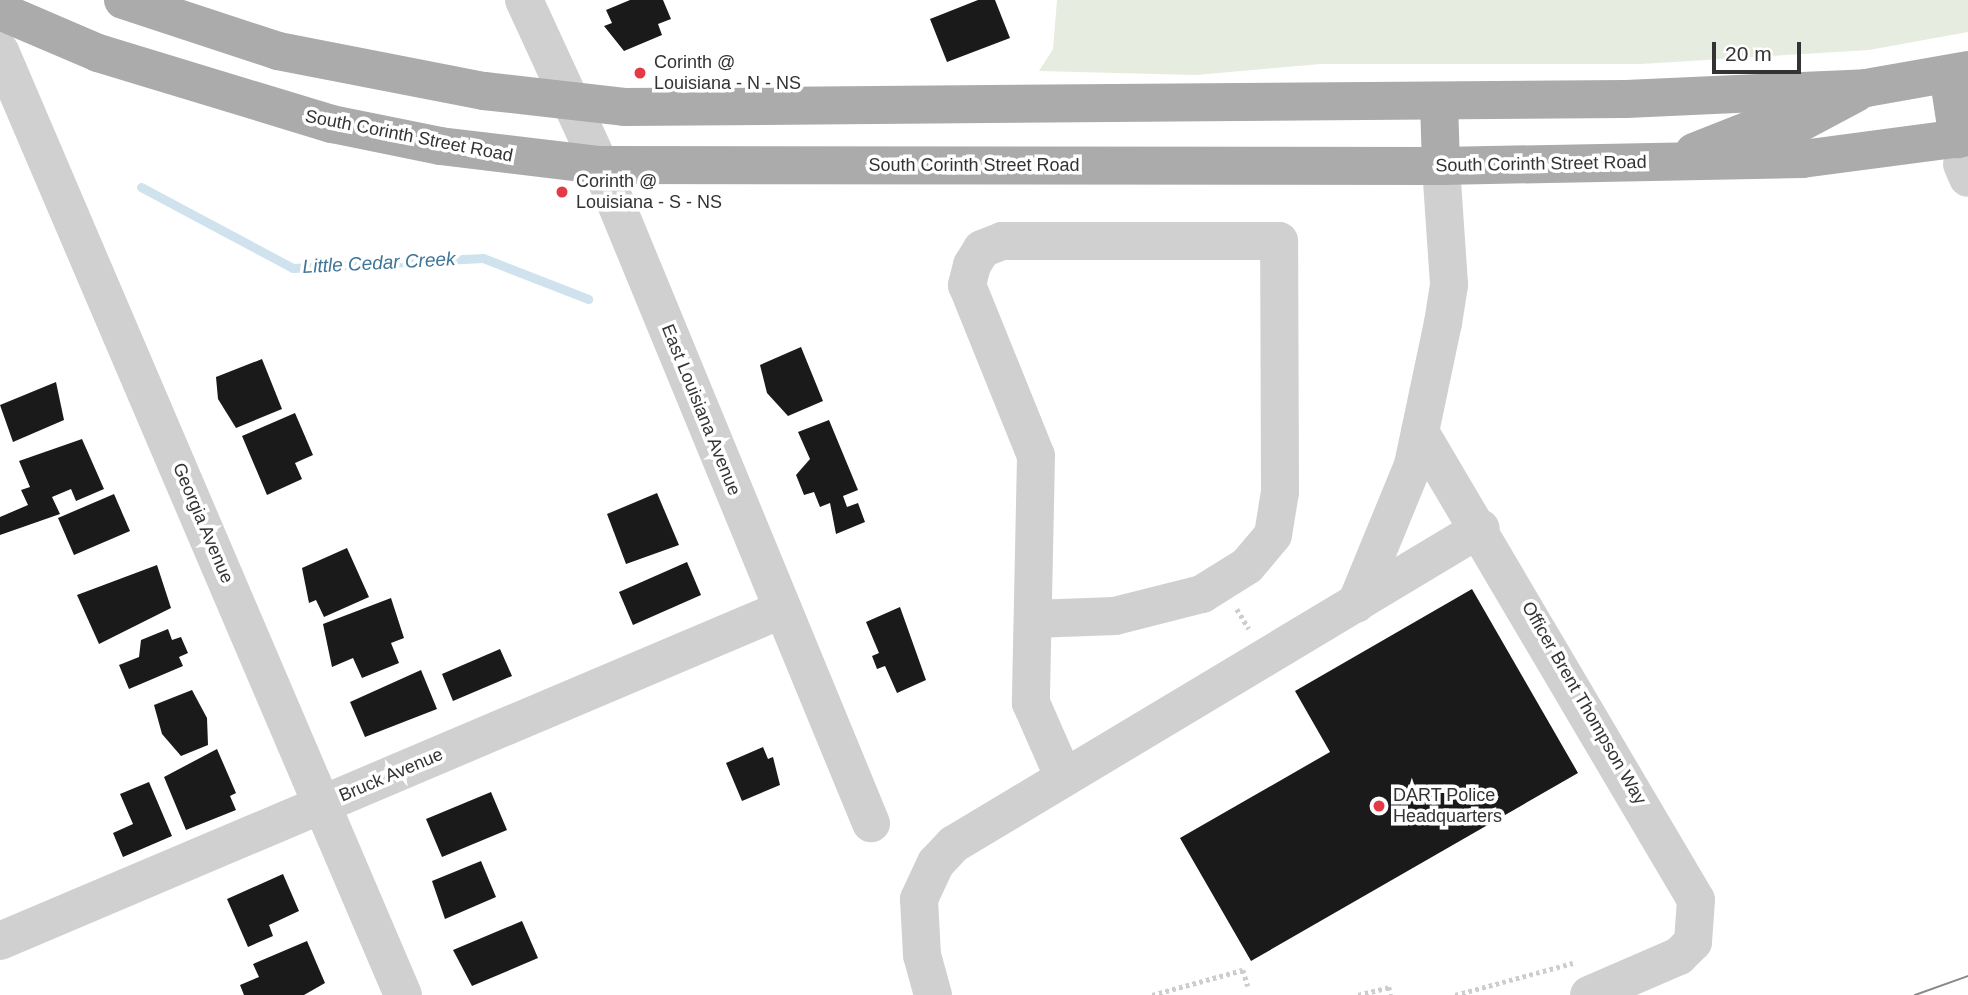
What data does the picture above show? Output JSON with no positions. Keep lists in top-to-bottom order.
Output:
{
  "streets": {
    "main road": ["South Corinth Street Road"],
    "street": [
      "East Louisiana Avenue",
      "Georgia Avenue",
      "Officer Brent Thompson Way",
      "Bruck Avenue"
    ]
  },
  "crossings": [
    ["South Corinth Street Road", "East Louisiana Avenue"],
    ["East Louisiana Avenue", "Bruck Avenue"],
    ["Georgia Avenue", "Bruck Avenue"]
  ],
  "water": ["Little Cedar Creek"],
  "places": ["Corinth @ Louisiana - N - NS", "Corinth @ Louisiana - S - NS", "DART Police Headquarters"],
  "scale_bar": "20 m"
}
